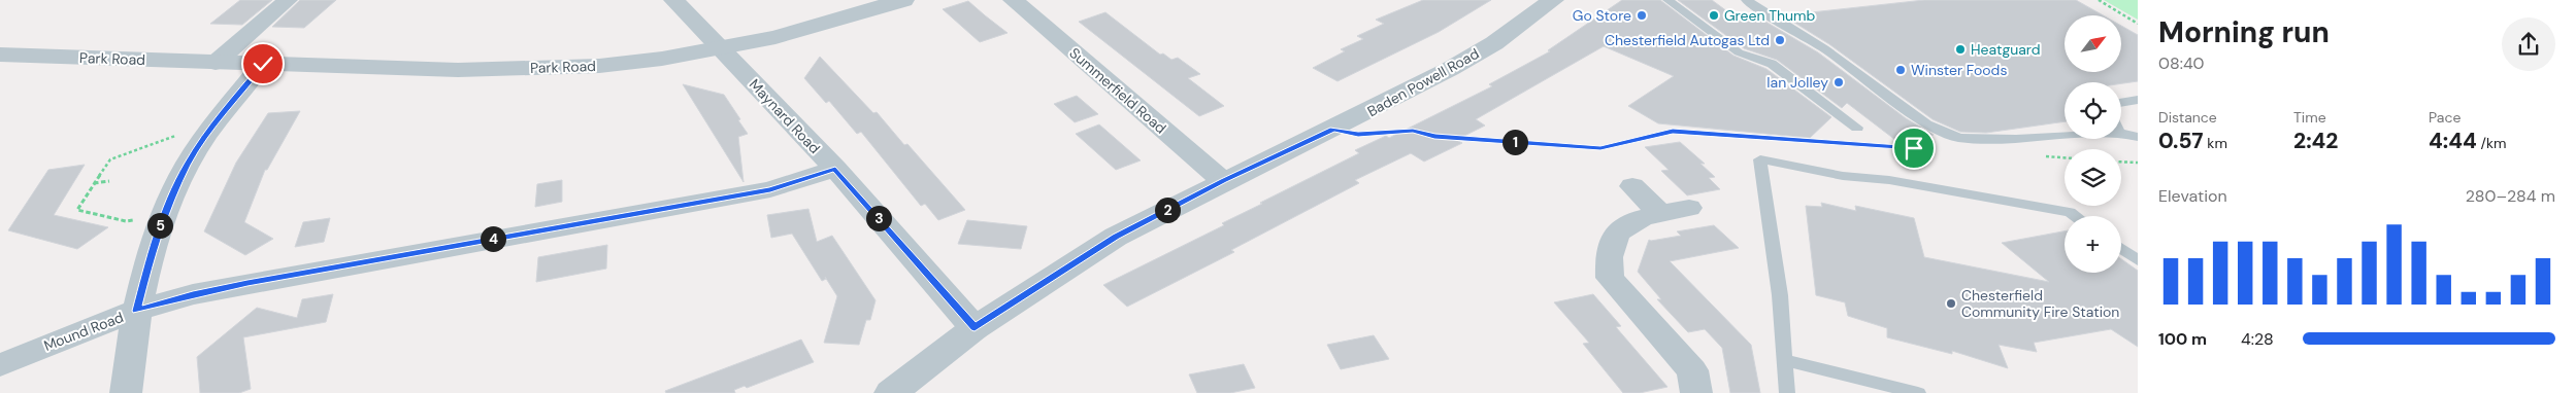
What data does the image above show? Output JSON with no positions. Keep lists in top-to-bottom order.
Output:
{
  "streets": {
    "street": [
      "Park Road",
      "Baden Powell Road",
      "Summerfield Road",
      "Maynard Road",
      "Mound Road"
    ]
  },
  "crossings": [
    ["Park Road", "Maynard Road"],
    ["Baden Powell Road", "Summerfield Road"],
    ["Baden Powell Road", "Maynard Road"],
    ["Maynard Road", "Mound Road"]
  ],
  "places": [
    "Go Store",
    "Green Thumb",
    "Chesterfield Autogas Ltd",
    "Heatguard",
    "Winster Foods",
    "Ian Jolley",
    "Chesterfield Community Fire Station"
  ],
  "north": "top right",
  "page": {
    "heading": ["Morning run", "08:40"],
    "map_buttons": "+",
    "stats": [
      ["Distance", "0.57 km"],
      ["Time", "2:42"],
      ["Pace", "4:44 /km"]
    ],
    "pins": [
      "1",
      "2",
      "3",
      "5",
      "4"
    ],
    "chart": ["Elevation", "280–284 m"],
    "list": [
      {
        "name": "100 m",
        "note": "4:28"
      }
    ]
  }
}
